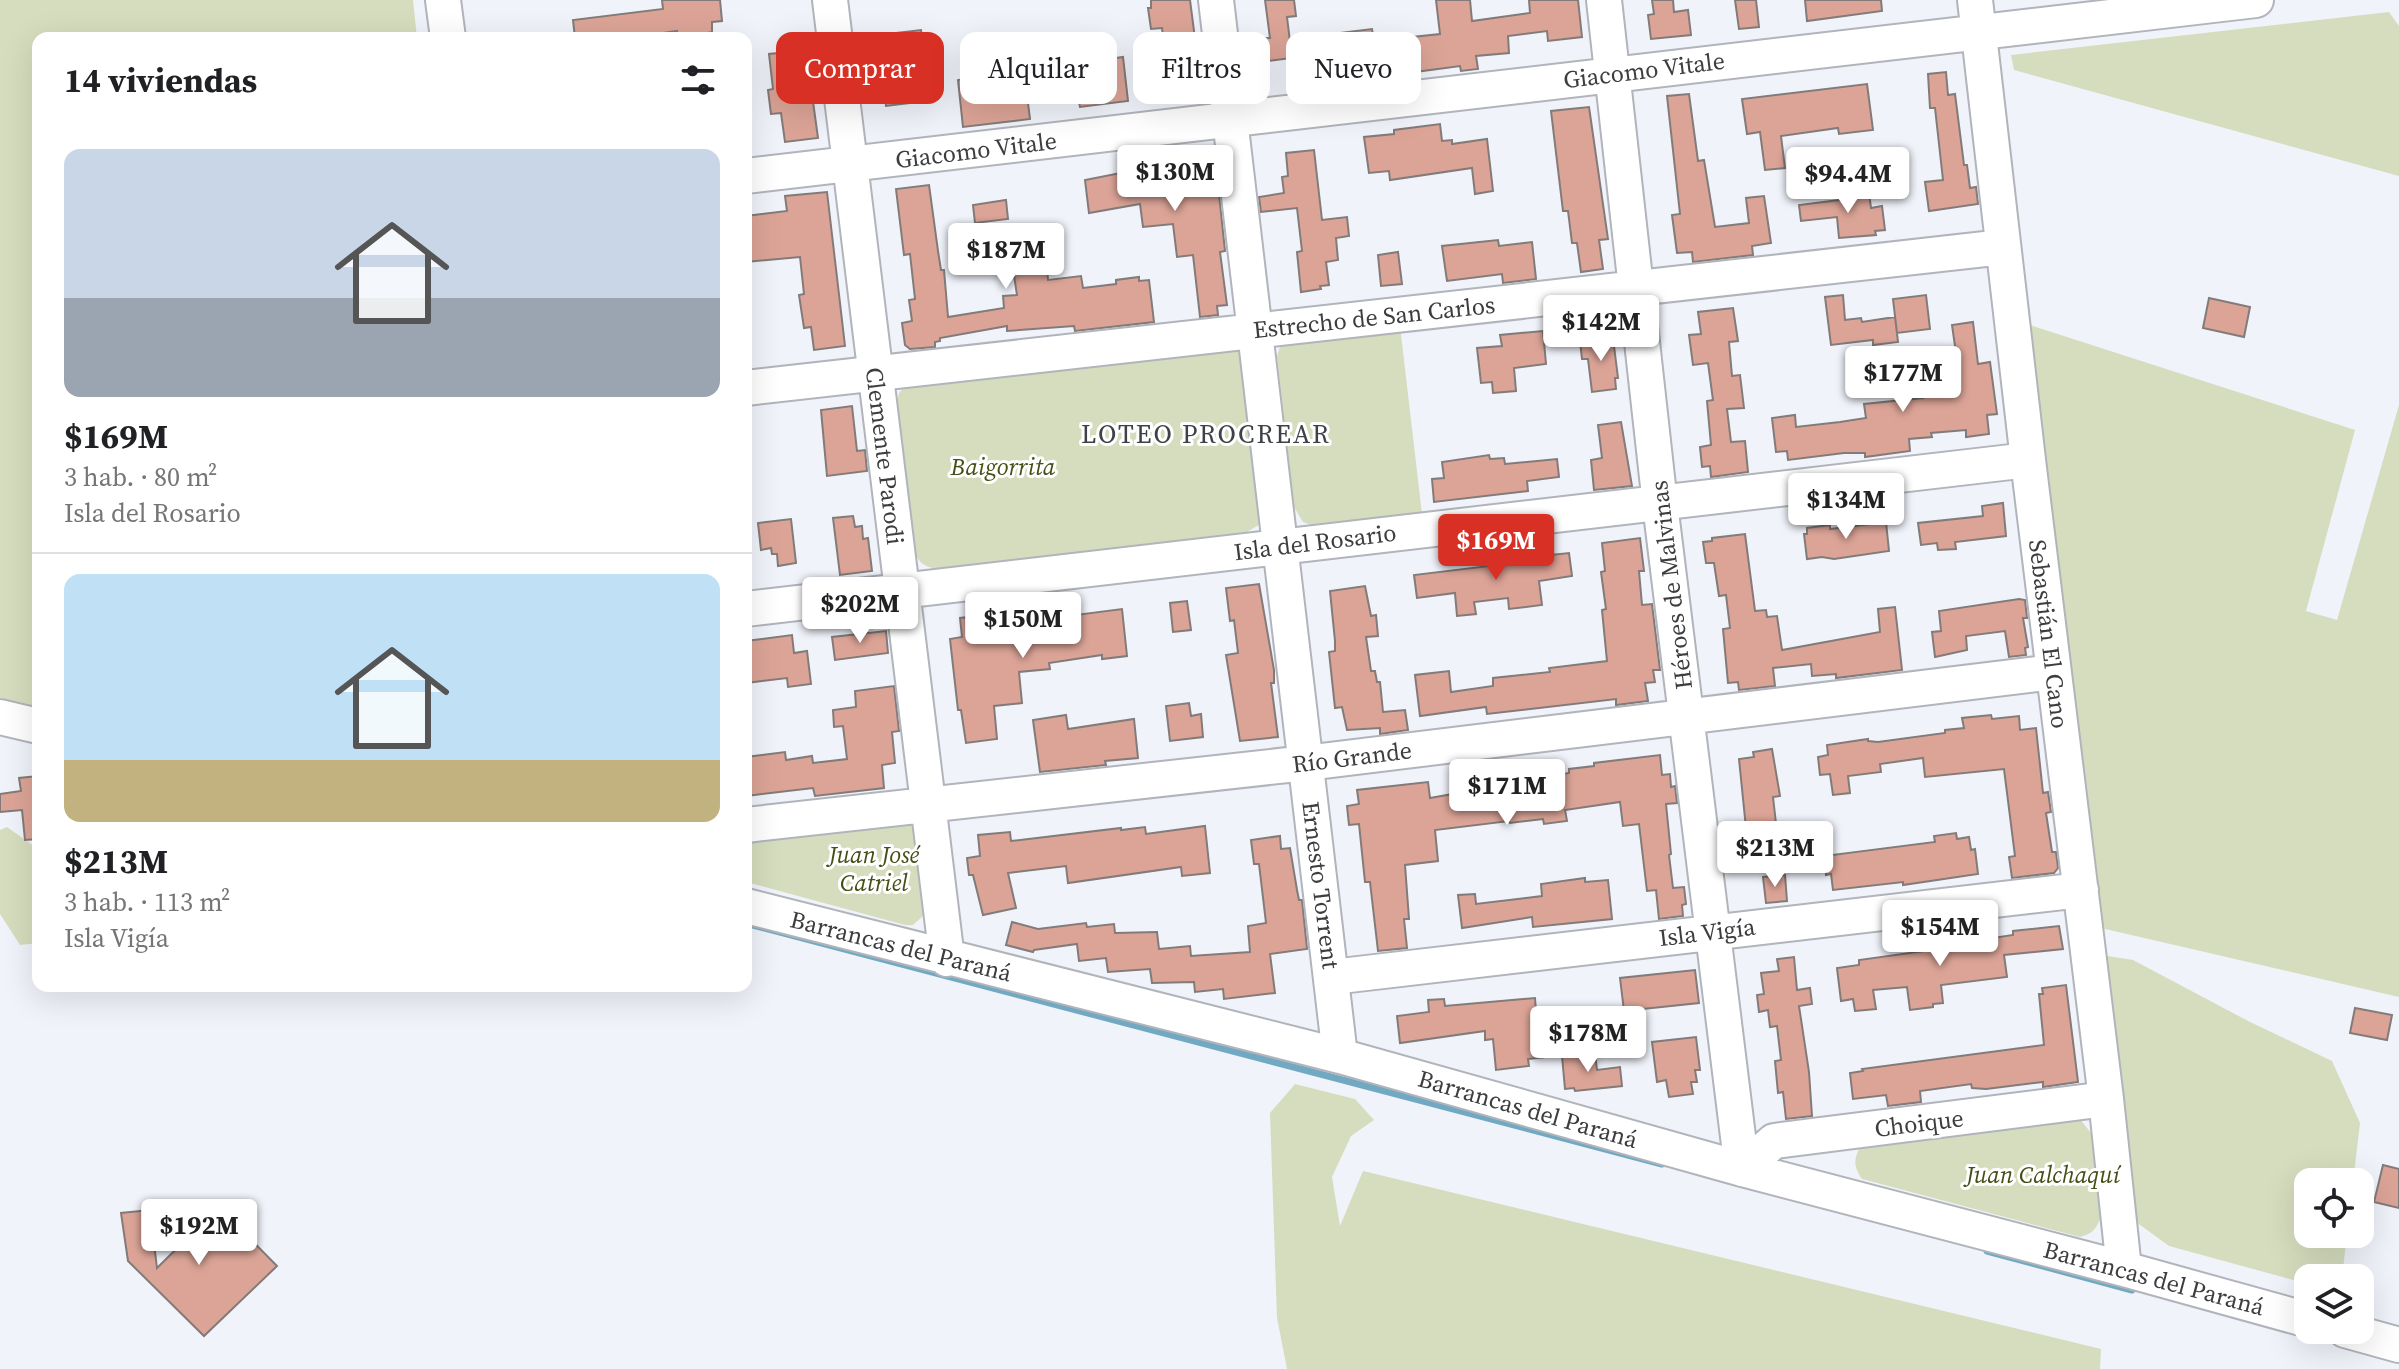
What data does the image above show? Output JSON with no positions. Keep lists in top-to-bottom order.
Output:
{
  "streets": {
    "street": [
      "Giacomo Vitale",
      "Estrecho de San Carlos",
      "Clemente Parodi",
      "Isla del Rosario",
      "Héroes de Malvinas",
      "Sebastián El Cano",
      "Río Grande",
      "Ernesto Torrent",
      "Isla Vigía",
      "Barrancas del Paraná",
      "Choique"
    ]
  },
  "crossings": [
    ["Giacomo Vitale", "Clemente Parodi"],
    ["Giacomo Vitale", "Héroes de Malvinas"],
    ["Giacomo Vitale", "Sebastián El Cano"],
    ["Giacomo Vitale", "Ernesto Torrent"],
    ["Estrecho de San Carlos", "Clemente Parodi"],
    ["Estrecho de San Carlos", "Héroes de Malvinas"],
    ["Estrecho de San Carlos", "Sebastián El Cano"],
    ["Estrecho de San Carlos", "Ernesto Torrent"],
    ["Clemente Parodi", "Isla del Rosario"],
    ["Clemente Parodi", "Río Grande"],
    ["Clemente Parodi", "Barrancas del Paraná"],
    ["Isla del Rosario", "Héroes de Malvinas"],
    ["Isla del Rosario", "Sebastián El Cano"],
    ["Isla del Rosario", "Ernesto Torrent"],
    ["Héroes de Malvinas", "Río Grande"],
    ["Héroes de Malvinas", "Isla Vigía"],
    ["Héroes de Malvinas", "Barrancas del Paraná"],
    ["Héroes de Malvinas", "Choique"],
    ["Sebastián El Cano", "Río Grande"],
    ["Sebastián El Cano", "Isla Vigía"],
    ["Sebastián El Cano", "Barrancas del Paraná"],
    ["Sebastián El Cano", "Choique"],
    ["Río Grande", "Ernesto Torrent"],
    ["Ernesto Torrent", "Isla Vigía"],
    ["Ernesto Torrent", "Barrancas del Paraná"],
    ["Barrancas del Paraná", "Choique"]
  ],
  "districts": ["LOTEO PROCREAR"],
  "parks": ["Baigorrita", "Juan José Catriel", "Juan Calchaquí"],
  "page": {
    "chip": [
      "Comprar",
      "Alquilar",
      "Filtros",
      "Nuevo"
    ],
    "heading": "14 viviendas",
    "list": [
      {
        "name": "$169M",
        "note": "3 hab. · 80 m² · Isla del Rosario"
      },
      {
        "name": "$213M",
        "note": "3 hab. · 113 m² · Isla Vigía"
      }
    ],
    "price": [
      "$130M",
      "$94.4M",
      "$187M",
      "$142M",
      "$177M",
      "$134M",
      "$169M",
      "$202M",
      "$150M",
      "$171M",
      "$213M",
      "$154M",
      "$178M",
      "$192M"
    ]
  }
}
